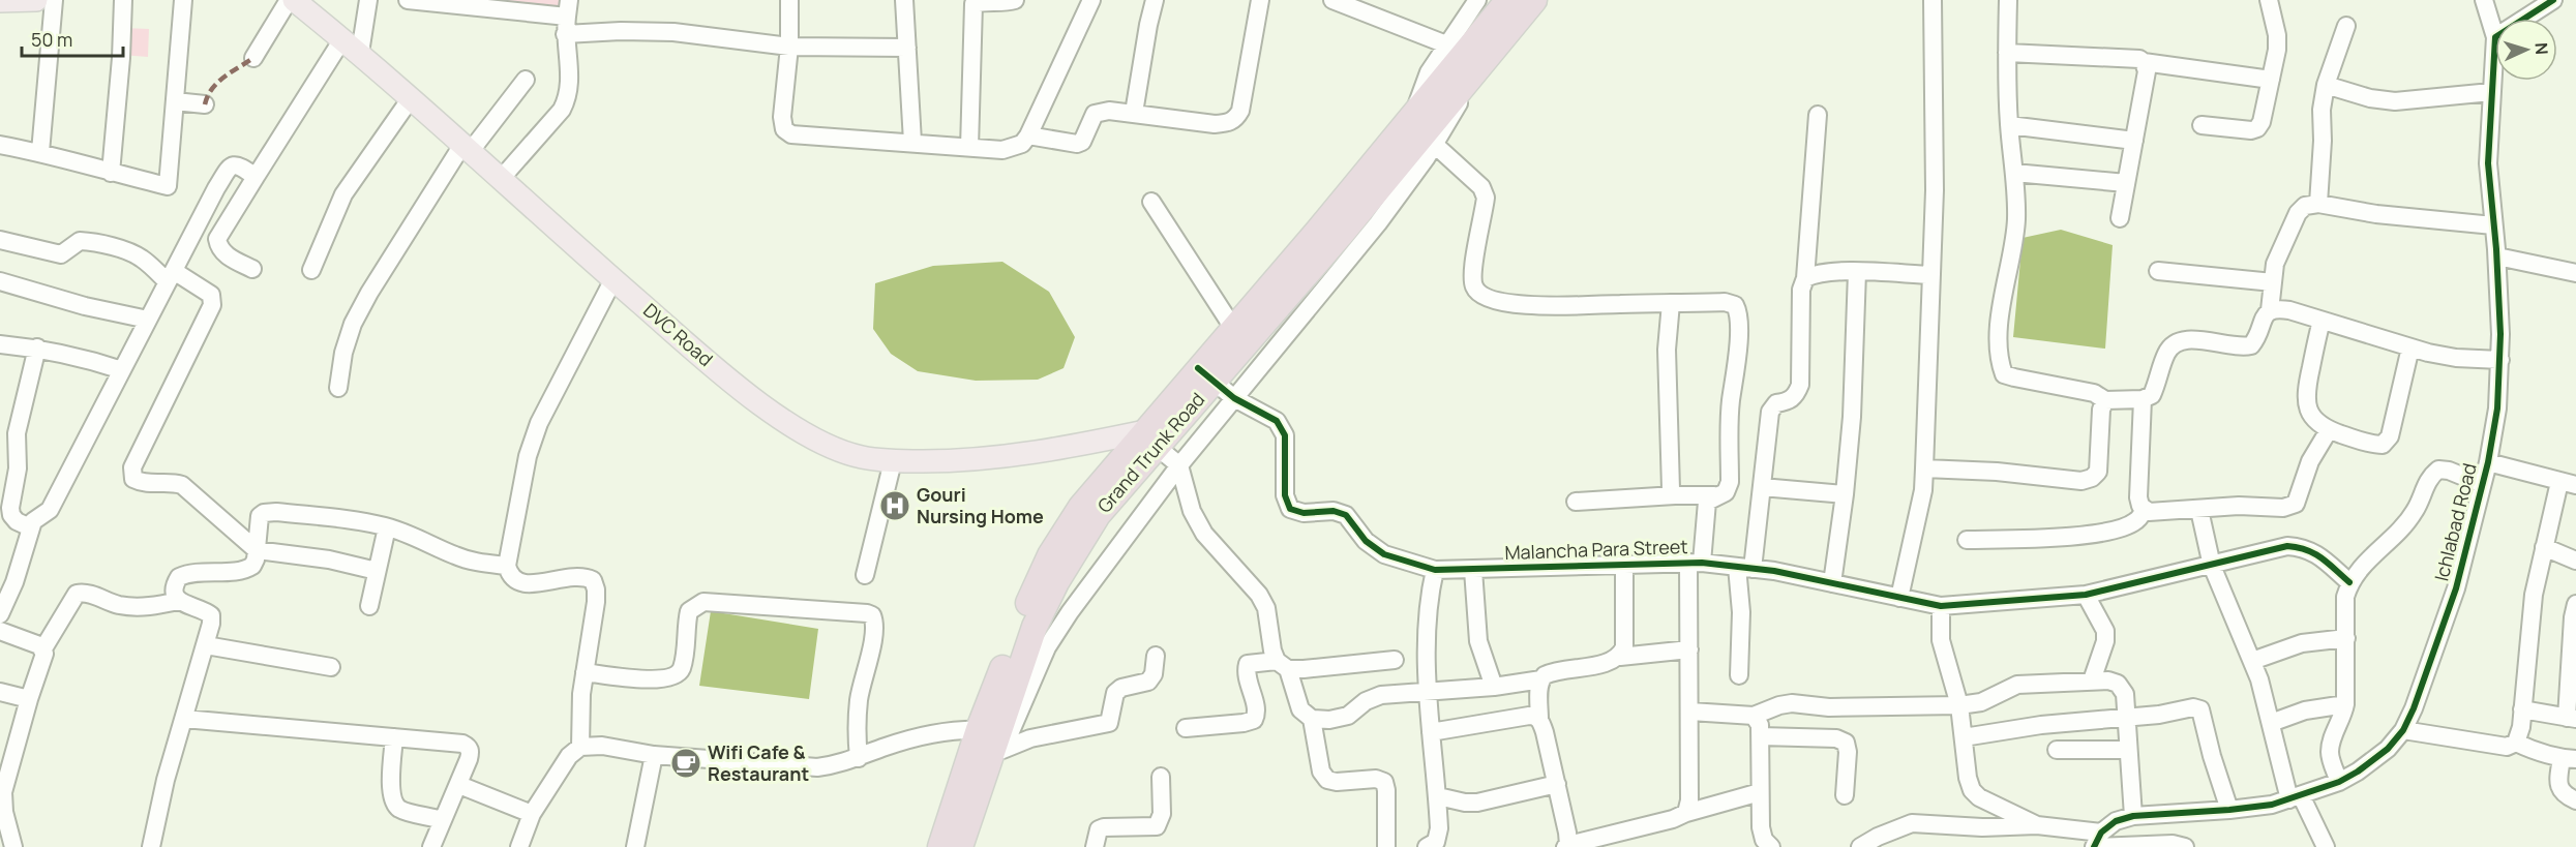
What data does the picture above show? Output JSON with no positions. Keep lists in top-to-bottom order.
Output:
{
  "streets": {
    "highway": ["Grand Trunk Road"],
    "main road": ["DVC Road"],
    "street": ["Ichlabad Road", "Malancha Para Street"]
  },
  "crossings": [
    ["DVC Road", "Grand Trunk Road"],
    ["Grand Trunk Road", "Malancha Para Street"]
  ],
  "places": {
    "hospital": ["Gouri Nursing Home"],
    "cafe": ["Wifi Cafe & Restaurant"]
  },
  "scale_bar": "50 m",
  "north": "right"
}
